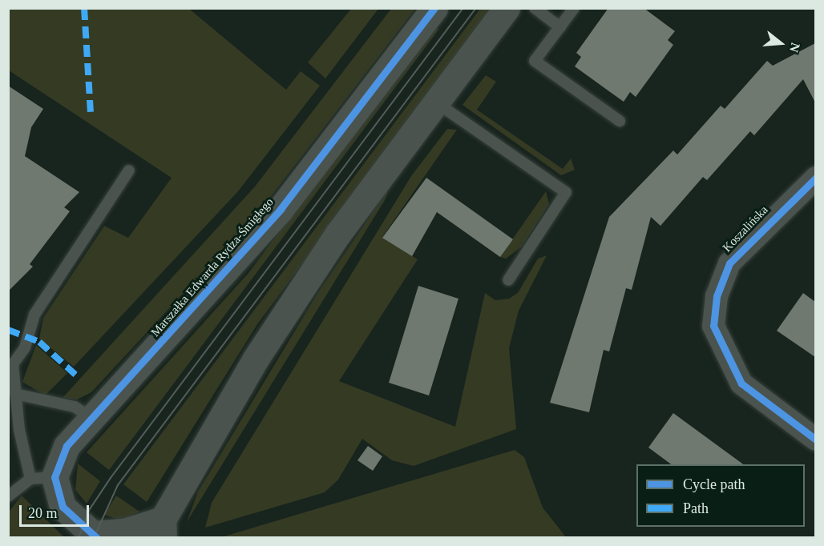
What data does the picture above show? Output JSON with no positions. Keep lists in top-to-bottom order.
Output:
{
  "streets": {
    "street": ["Koszalińska", "Marszałka Edwarda Rydza-Śmigłego"]
  },
  "legend": ["Cycle path", "Path"],
  "scale_bar": "20 m",
  "north": "right"
}
